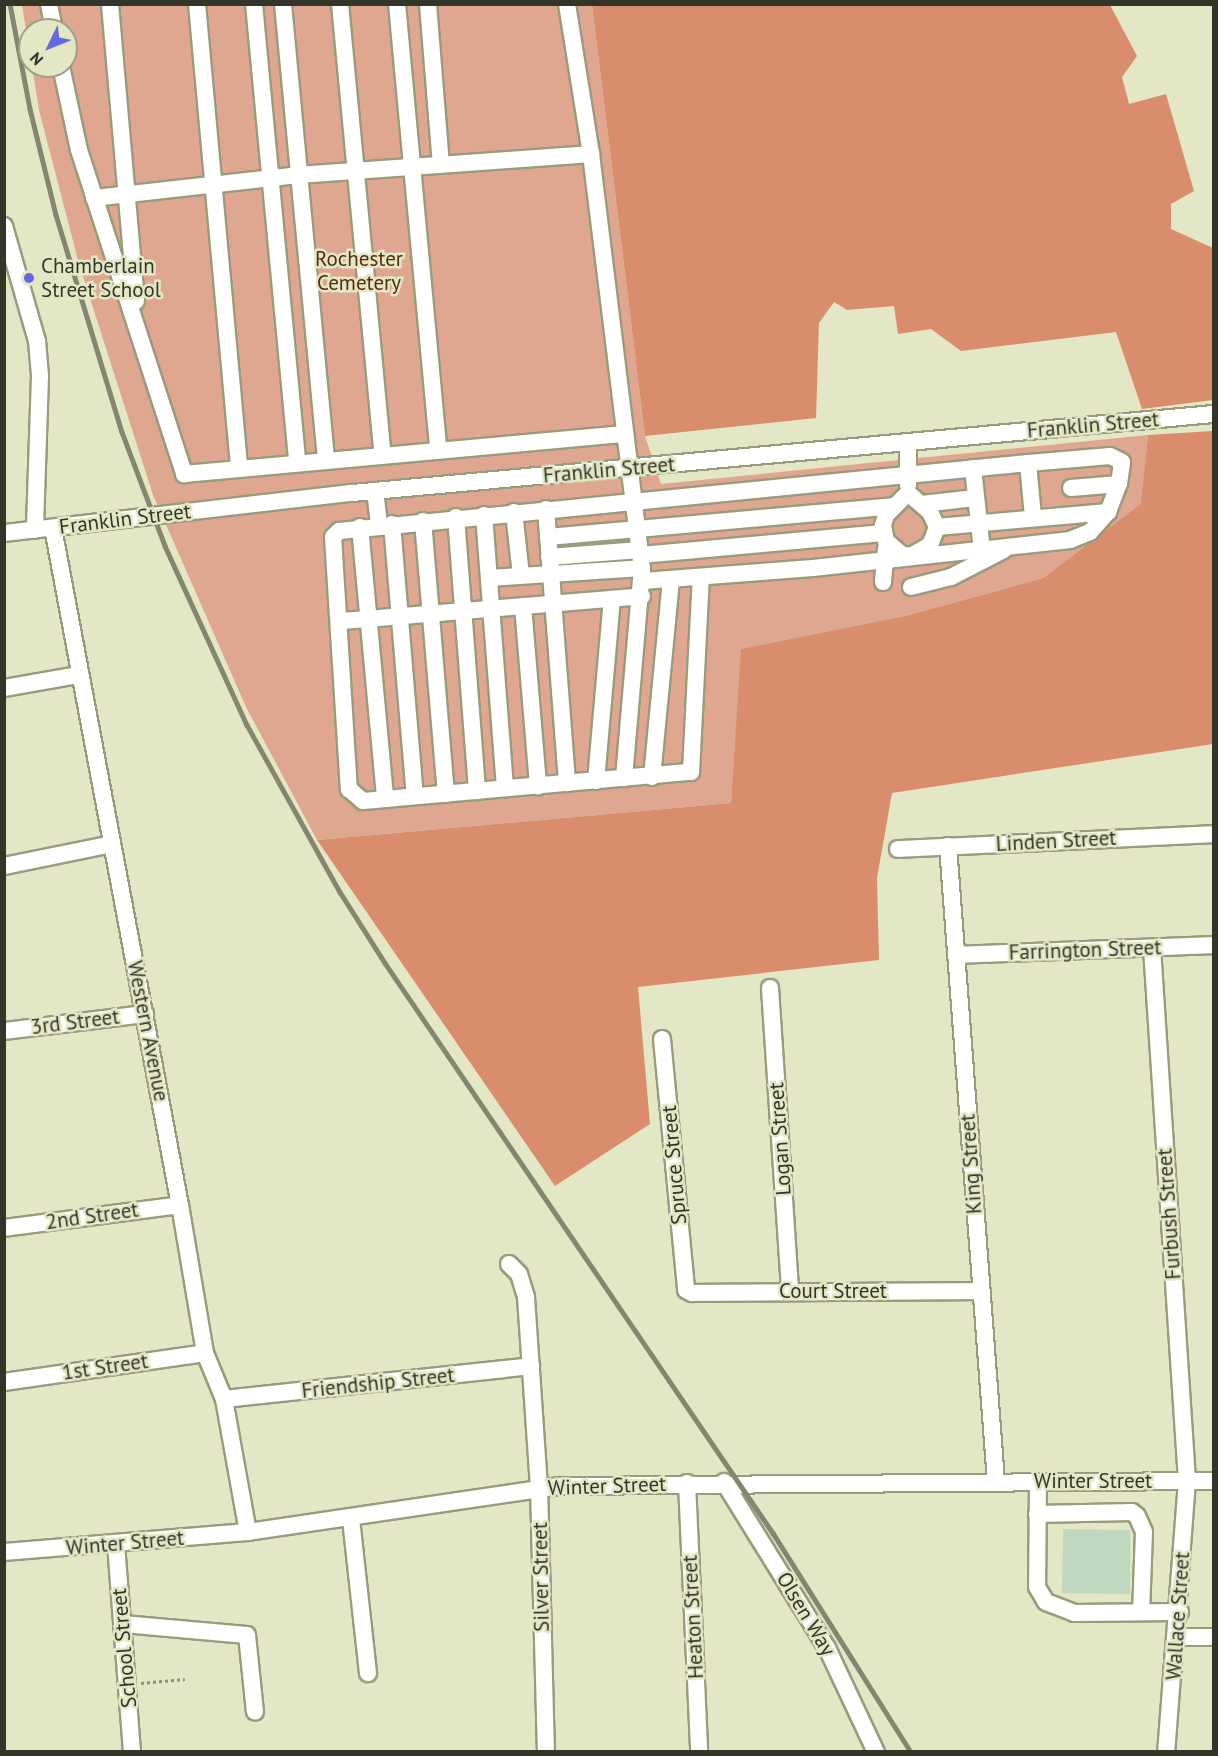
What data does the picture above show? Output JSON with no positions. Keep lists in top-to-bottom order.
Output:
{
  "streets": {
    "street": [
      "Franklin Street",
      "Linden Street",
      "Farrington Street",
      "3rd Street",
      "Western Avenue",
      "Logan Street",
      "King Street",
      "Spruce Street",
      "Furbush Street",
      "2nd Street",
      "Court Street",
      "1st Street",
      "Friendship Street",
      "Winter Street",
      "Silver Street",
      "Olsen Way",
      "Wallace Street",
      "Heaton Street",
      "School Street"
    ]
  },
  "crossings": [
    ["Franklin Street", "Western Avenue"],
    ["Linden Street", "King Street"],
    ["Farrington Street", "King Street"],
    ["Farrington Street", "Furbush Street"],
    ["3rd Street", "Western Avenue"],
    ["Western Avenue", "2nd Street"],
    ["Western Avenue", "1st Street"],
    ["Western Avenue", "Friendship Street"],
    ["Western Avenue", "Winter Street"],
    ["Logan Street", "Court Street"],
    ["King Street", "Court Street"],
    ["King Street", "Winter Street"],
    ["Spruce Street", "Court Street"],
    ["Furbush Street", "Winter Street"],
    ["Furbush Street", "Wallace Street"],
    ["Friendship Street", "Silver Street"],
    ["Winter Street", "Silver Street"],
    ["Winter Street", "Olsen Way"],
    ["Winter Street", "Wallace Street"],
    ["Winter Street", "Heaton Street"],
    ["Winter Street", "School Street"]
  ],
  "parks": ["Rochester Cemetery"],
  "places": ["Chamberlain Street School"],
  "north": "bottom left"
}
